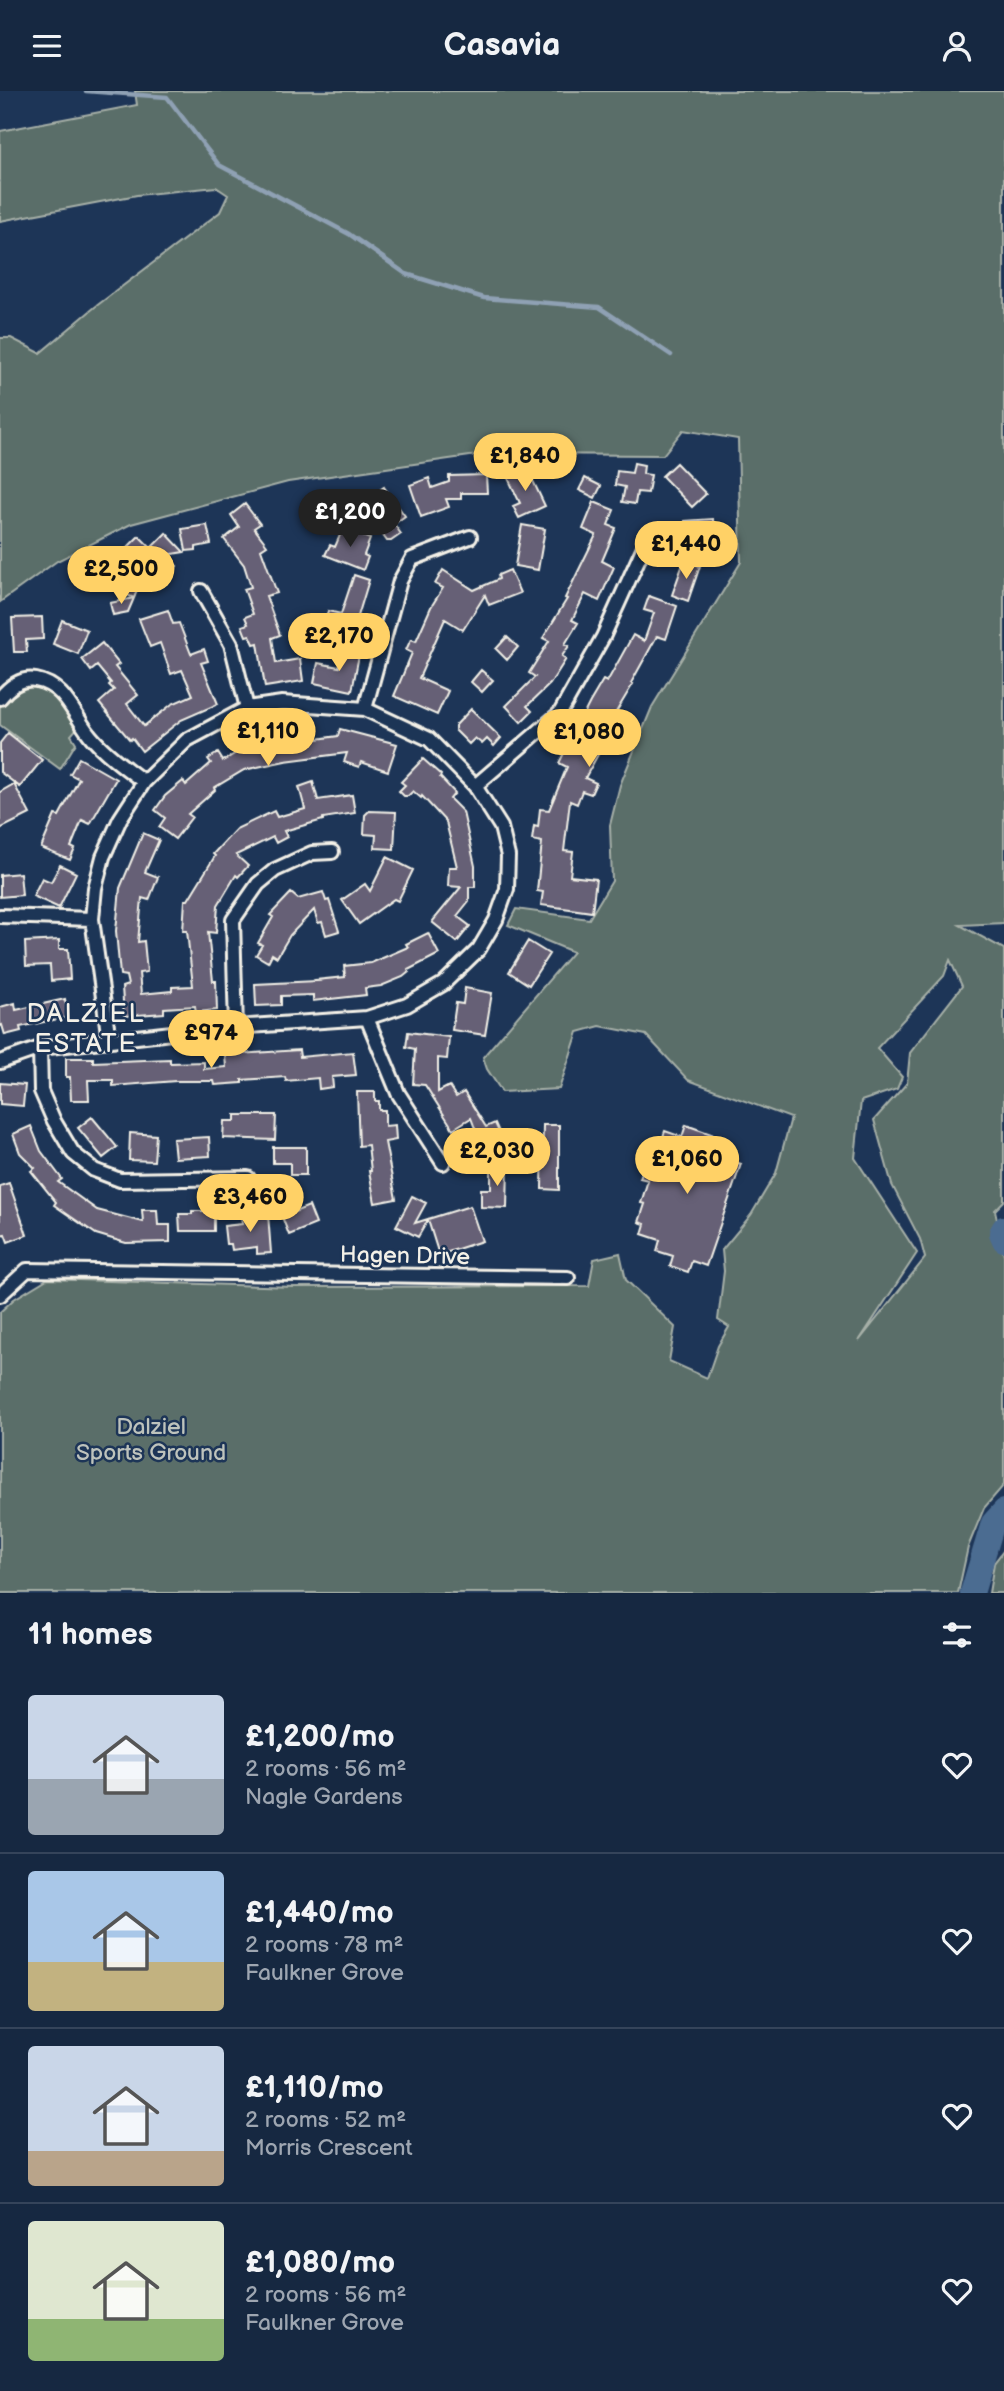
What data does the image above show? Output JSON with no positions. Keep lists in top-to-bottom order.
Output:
{
  "streets": {
    "street": ["Hagen Drive"]
  },
  "districts": ["DALZIEL ESTATE"],
  "parks": ["Dalziel Sports Ground"],
  "page": {
    "header": "Casavia",
    "price": [
      "£1,840",
      "£1,200",
      "£1,440",
      "£2,500",
      "£2,170",
      "£1,110",
      "£1,080",
      "£974",
      "£2,030",
      "£1,060",
      "£3,460"
    ],
    "heading": "11 homes",
    "list": [
      {
        "name": "£1,200/mo",
        "note": "2 rooms · 56 m² · Nagle Gardens"
      },
      {
        "name": "£1,440/mo",
        "note": "2 rooms · 78 m² · Faulkner Grove"
      },
      {
        "name": "£1,110/mo",
        "note": "2 rooms · 52 m² · Morris Crescent"
      },
      {
        "name": "£1,080/mo",
        "note": "2 rooms · 56 m² · Faulkner Grove"
      }
    ]
  }
}
